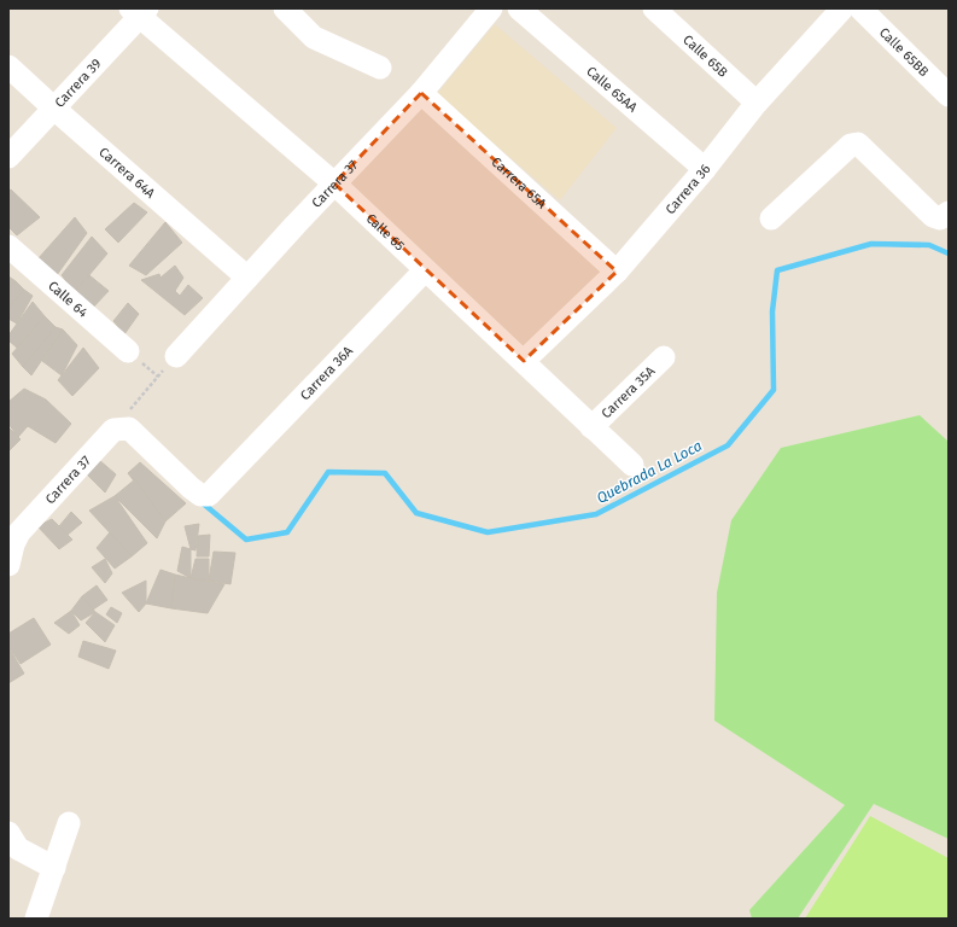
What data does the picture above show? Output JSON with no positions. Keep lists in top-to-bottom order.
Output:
{
  "streets": {
    "street": [
      "Calle 65BB",
      "Calle 65B",
      "Carrera 39",
      "Calle 65AA",
      "Carrera 64A",
      "Carrera 65A",
      "Carrera 37",
      "Carrera 36",
      "Calle 65",
      "Calle 64",
      "Carrera 36A",
      "Carrera 35A"
    ]
  },
  "crossings": [
    ["Calle 65B", "Carrera 36"],
    ["Carrera 39", "Carrera 64A"],
    ["Carrera 39", "Calle 65"],
    ["Calle 65AA", "Carrera 36"],
    ["Carrera 64A", "Carrera 37"],
    ["Carrera 65A", "Carrera 37"],
    ["Carrera 65A", "Carrera 36"],
    ["Carrera 37", "Calle 65"],
    ["Carrera 37", "Carrera 36A"],
    ["Carrera 36", "Calle 65"],
    ["Calle 65", "Carrera 36A"],
    ["Calle 65", "Carrera 35A"]
  ],
  "water": ["Quebrada La Loca"]
}
